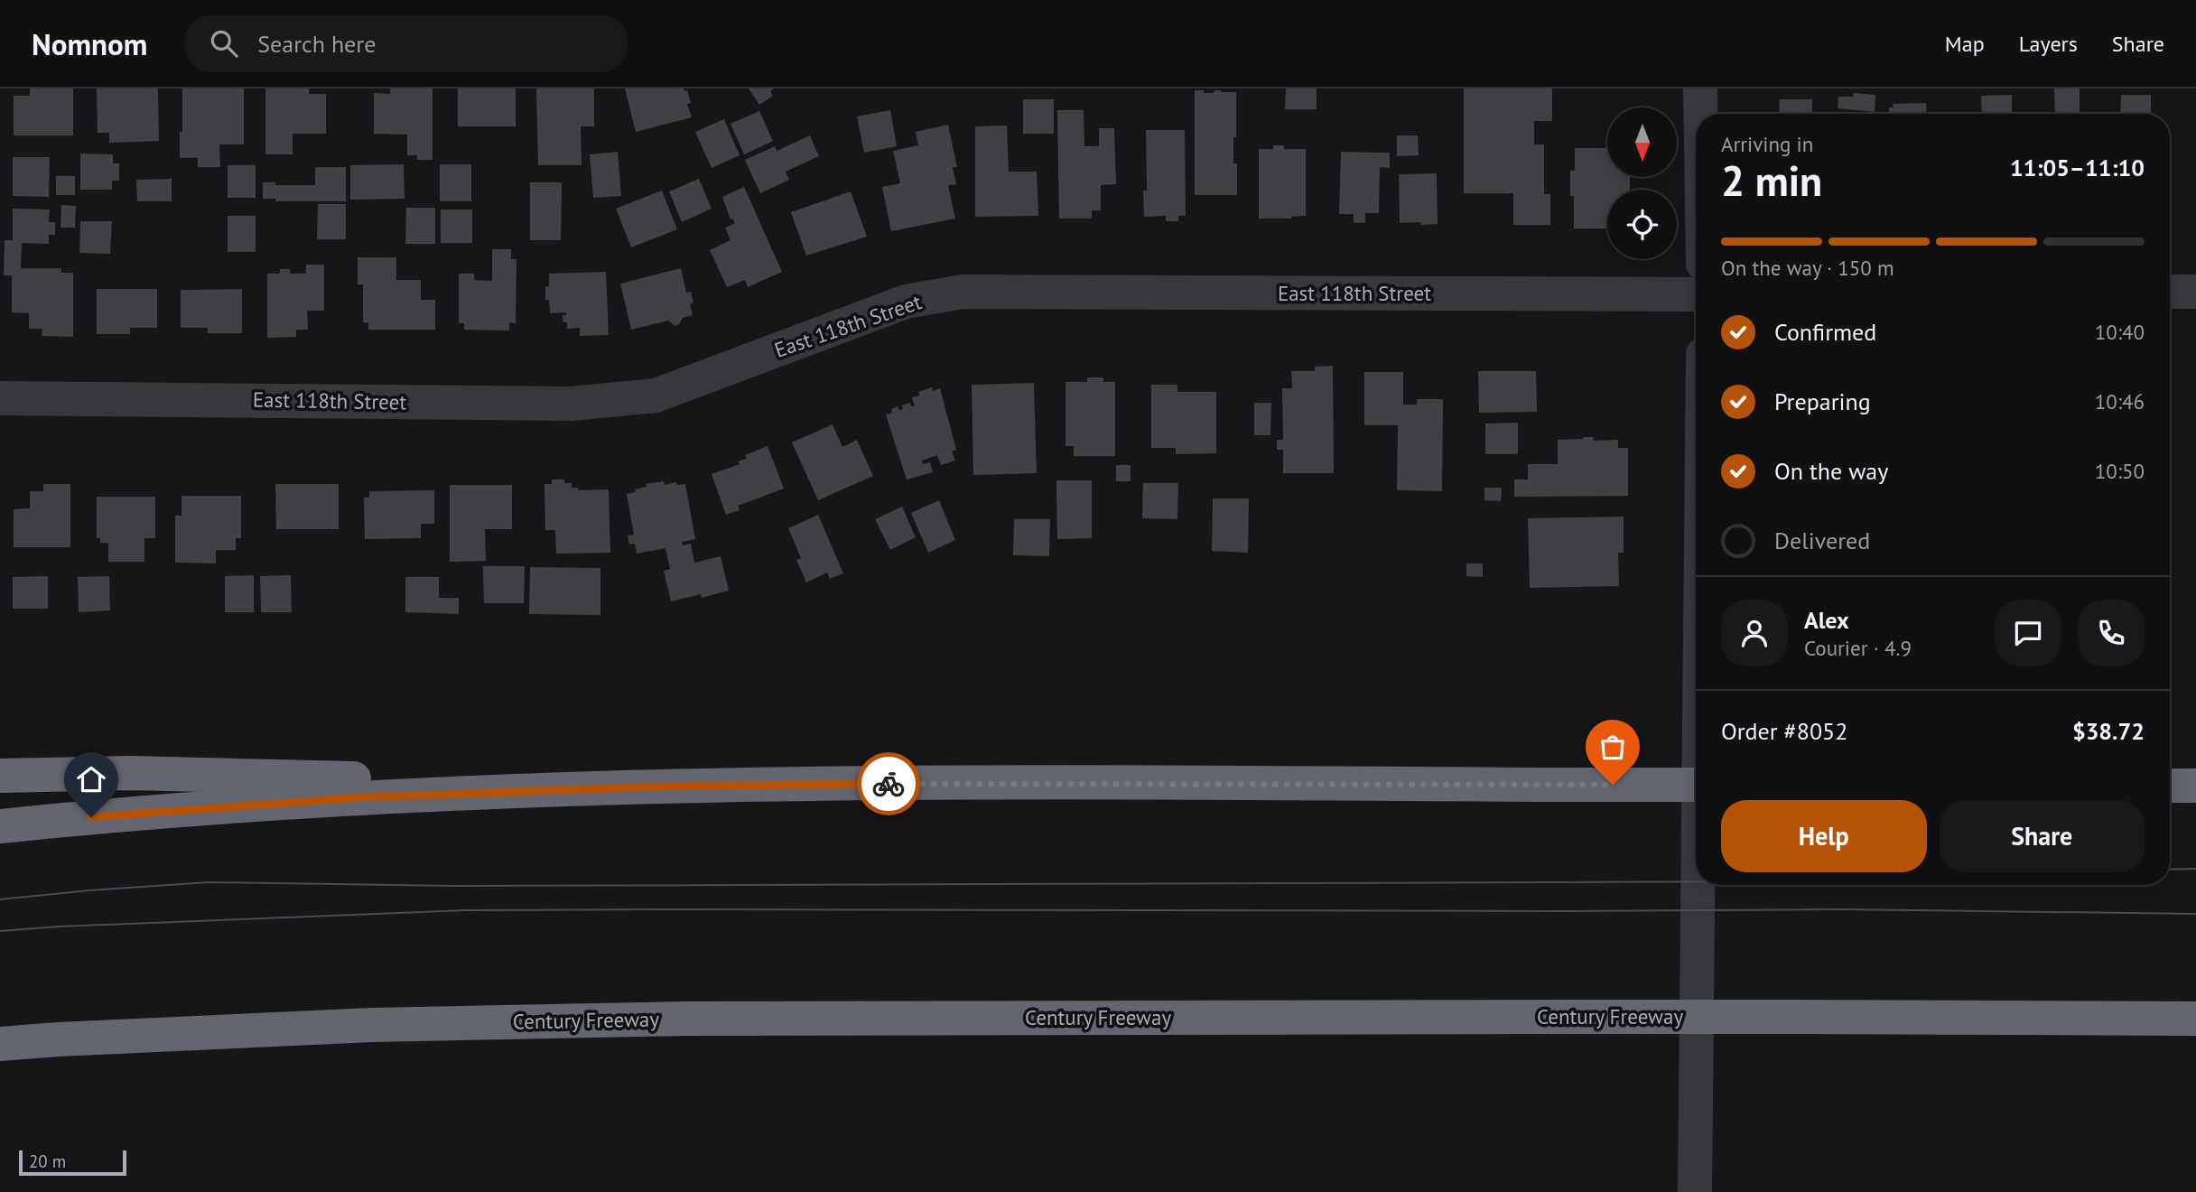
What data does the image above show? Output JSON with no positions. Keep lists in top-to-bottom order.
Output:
{
  "streets": {
    "highway": ["Century Freeway"],
    "street": ["East 118th Street"]
  },
  "scale_bar": "20 m",
  "north": "bottom",
  "page": {
    "header": "Nomnom",
    "search": "Search here",
    "nav": ["Map", "Layers", "Share"],
    "heading": ["2 min", "Arriving in", "11:05–11:10"],
    "panel": [
      "Alex",
      "Courier · 4.9",
      "Order #8052",
      "$38.72"
    ],
    "bar": "On the way · 150 m",
    "list": [
      ["Confirmed", "10:40"],
      ["Preparing", "10:46"],
      ["On the way", "10:50"],
      "Delivered"
    ],
    "buttons": ["Help", "Share"],
    "scale": "20 m"
  }
}
